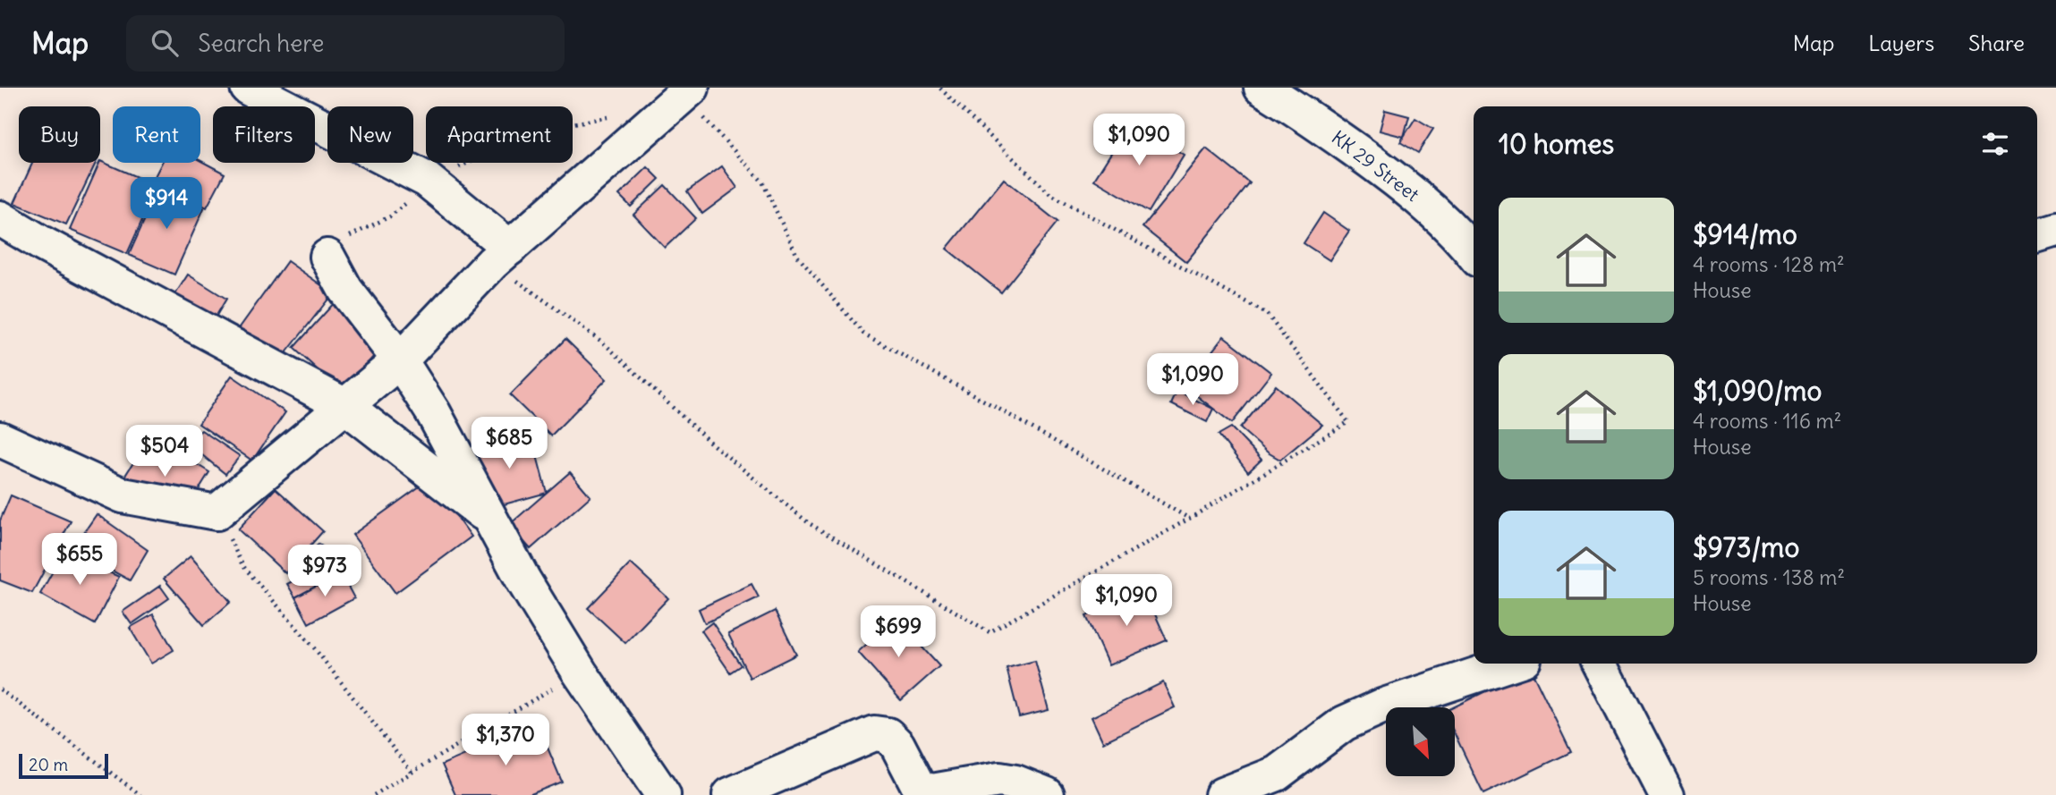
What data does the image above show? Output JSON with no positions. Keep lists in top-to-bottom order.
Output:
{
  "streets": {
    "street": ["KK 29 Street"]
  },
  "scale_bar": "20 m",
  "north": "bottom right",
  "page": {
    "header": "Map",
    "search": "Search here",
    "nav": ["Map", "Layers", "Share"],
    "chip": [
      "Buy",
      "Rent",
      "Filters",
      "New",
      "Apartment"
    ],
    "heading": "10 homes",
    "price": [
      "$1,090",
      "$914",
      "$1,090",
      "$685",
      "$504",
      "$655",
      "$973",
      "$1,090",
      "$699",
      "$1,370"
    ],
    "list": [
      {
        "name": "$914/mo",
        "note": "4 rooms · 128 m² · House"
      },
      {
        "name": "$1,090/mo",
        "note": "4 rooms · 116 m² · House"
      },
      {
        "name": "$973/mo",
        "note": "5 rooms · 138 m² · House"
      }
    ],
    "scale": "20 m"
  }
}
